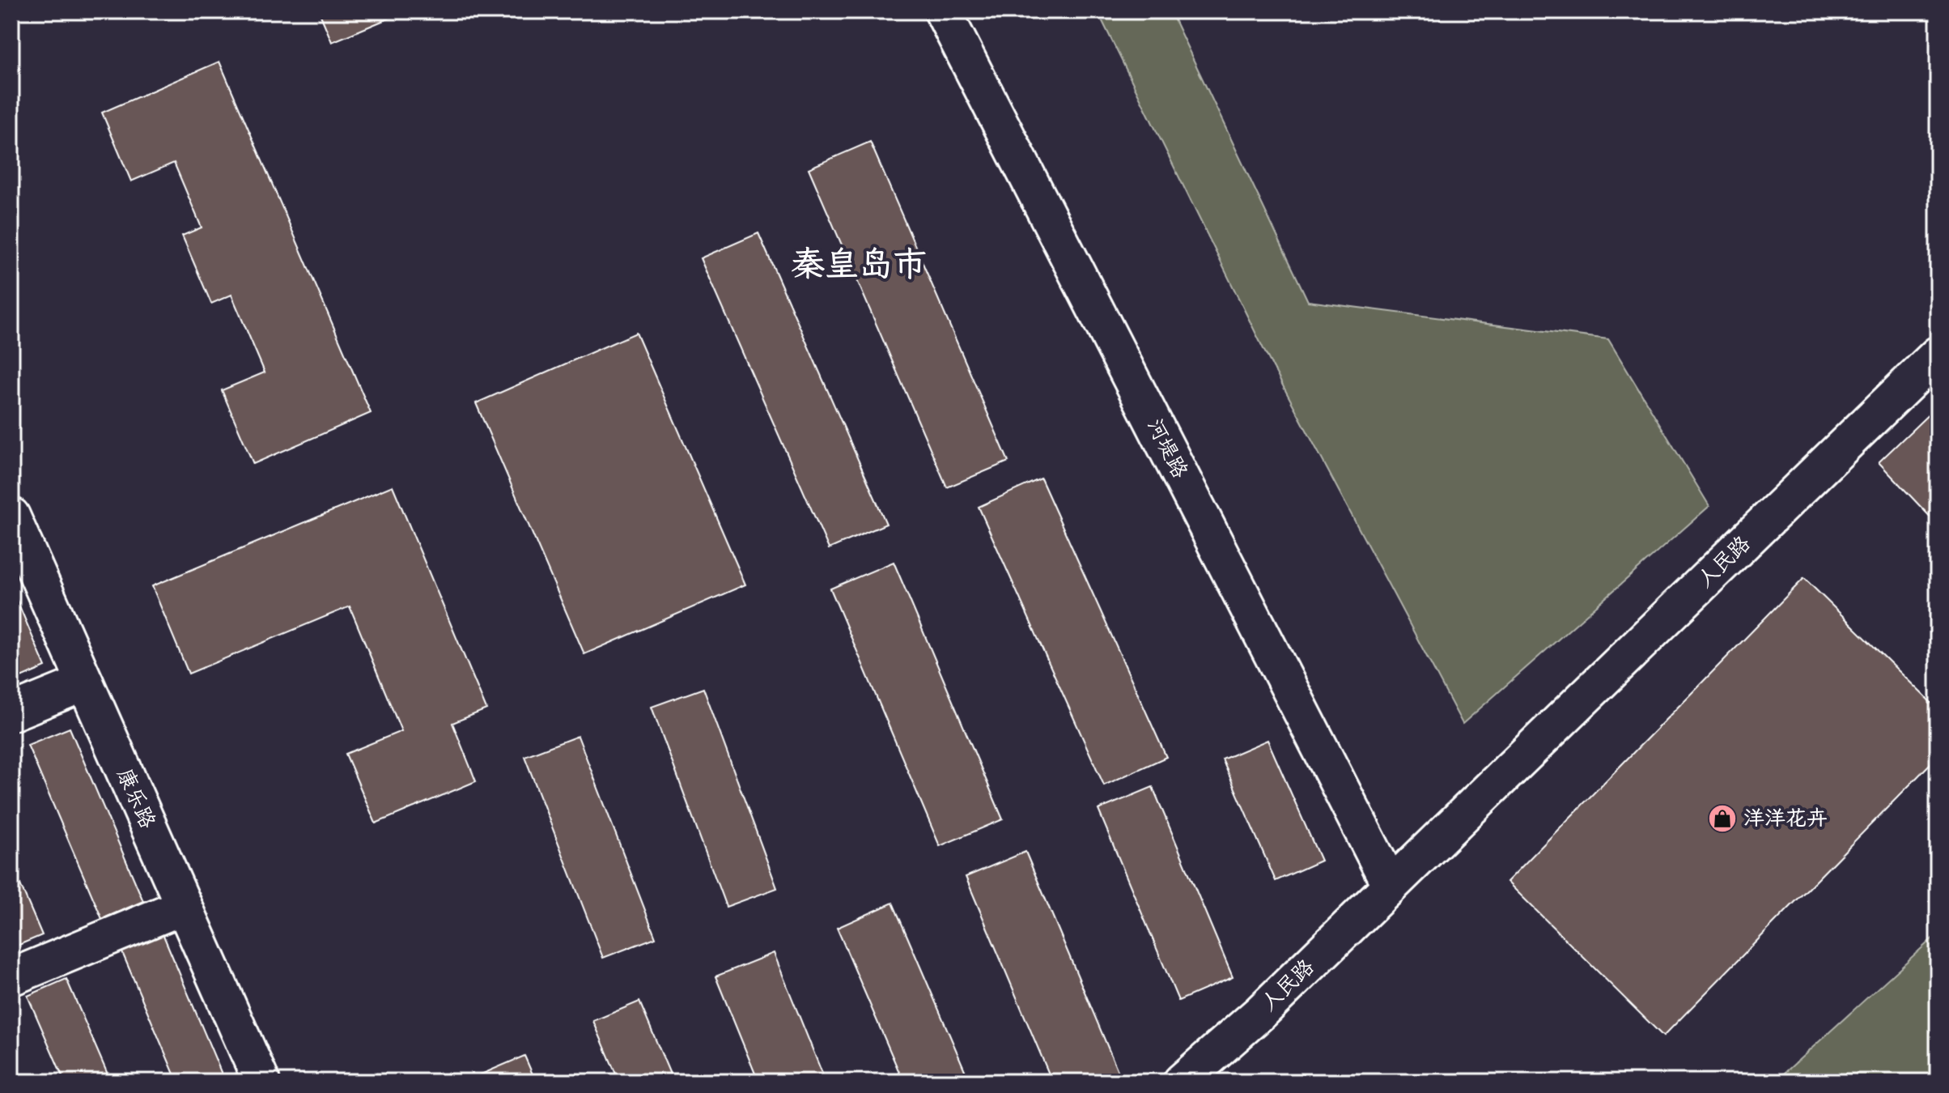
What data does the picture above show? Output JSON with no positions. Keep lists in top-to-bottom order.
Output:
{
  "streets": {
    "street": ["河堤路", "人民路", "康乐路"]
  },
  "crossings": [
    ["河堤路", "人民路"]
  ],
  "districts": ["秦皇岛市"],
  "places": {
    "shop": ["洋洋花卉"]
  }
}
